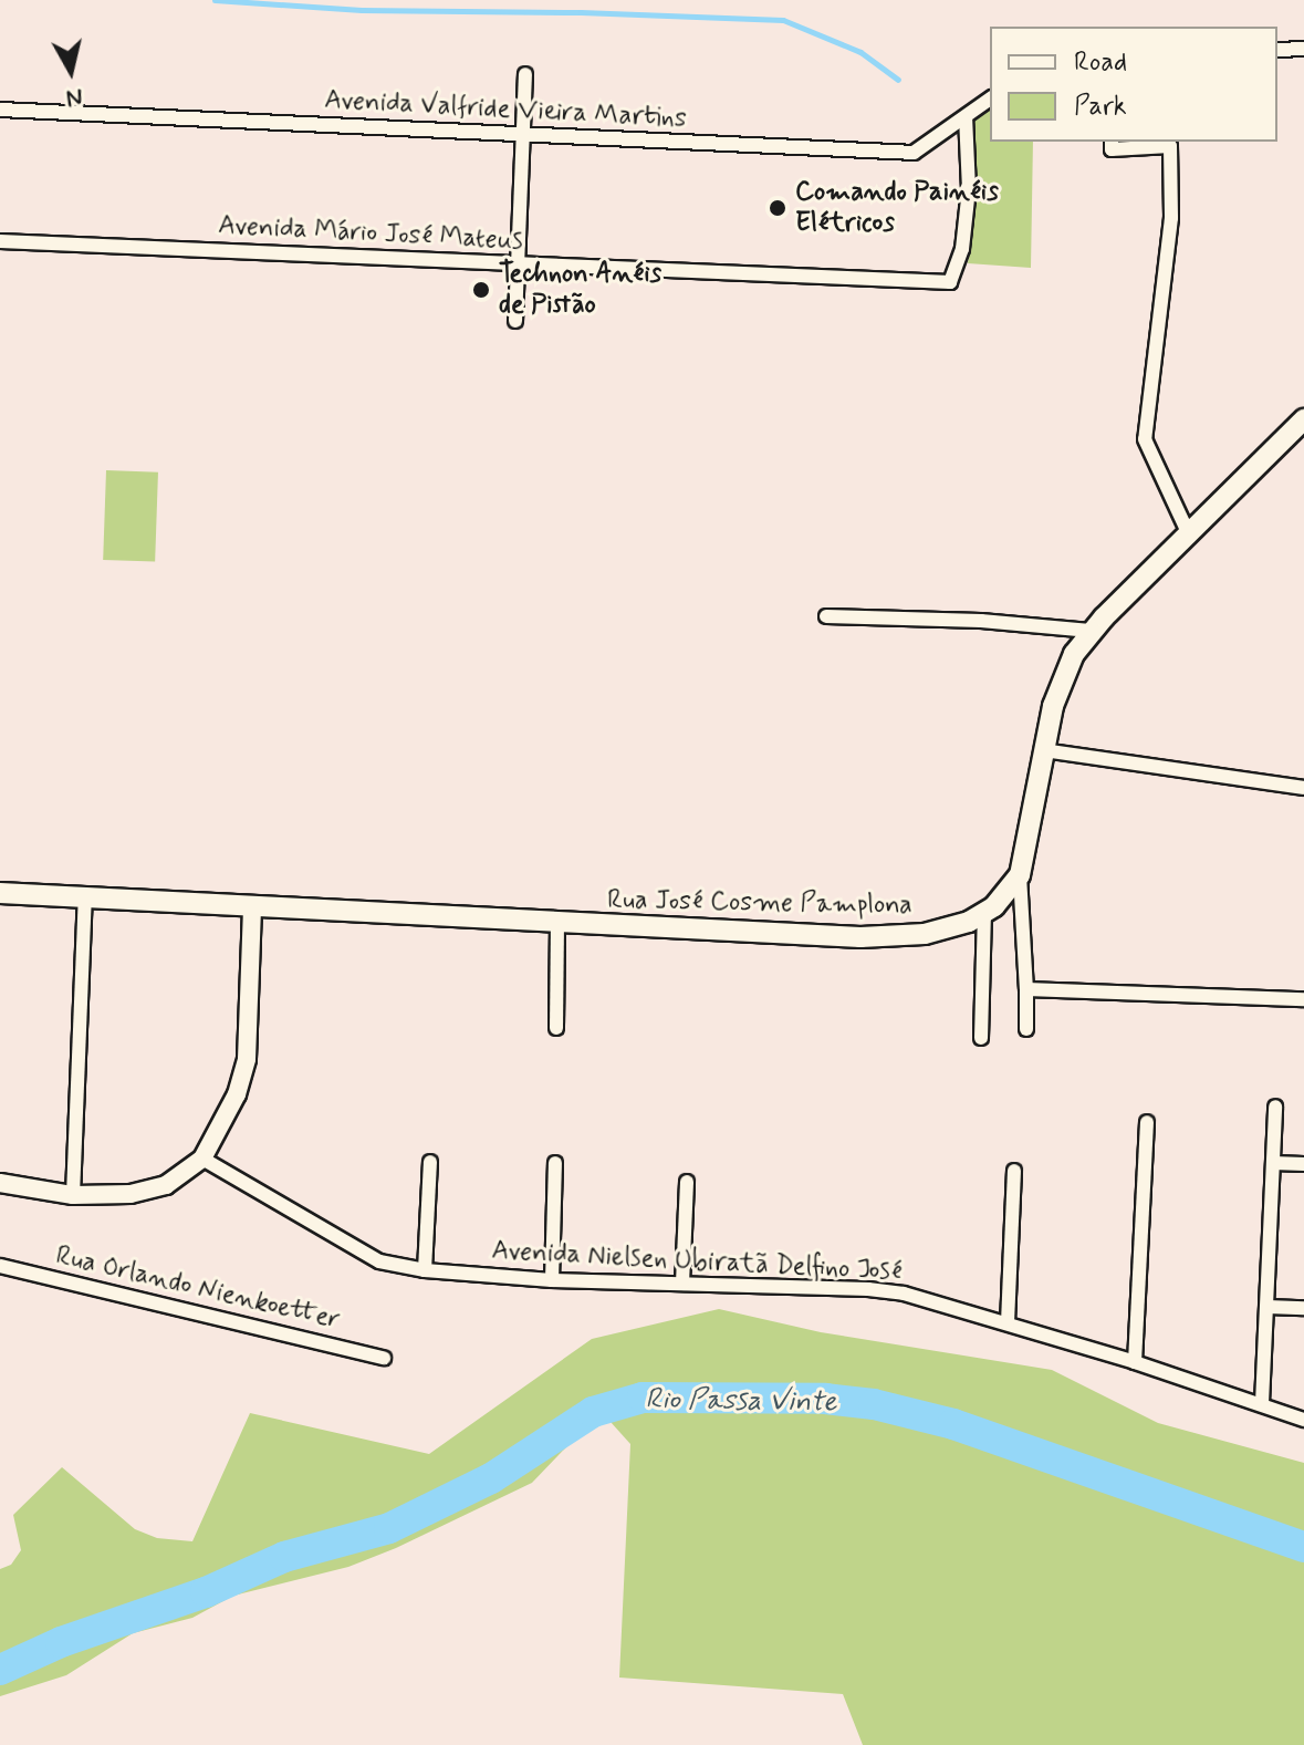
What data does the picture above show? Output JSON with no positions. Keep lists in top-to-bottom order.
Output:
{
  "streets": {
    "main road": ["Rua José Cosme Pamplona"],
    "street": [
      "Avenida Valfride Vieira Martins",
      "Avenida Mário José Mateus",
      "Avenida Nielsen Ubiratã Delfino José",
      "Rua Orlando Nienkoetter"
    ]
  },
  "crossings": [
    ["Avenida Valfride Vieira Martins", "Avenida Mário José Mateus"]
  ],
  "water": ["Rio Passa Vinte"],
  "places": ["Comando Painéis Elétricos", "Technon Anéis de Pistão"],
  "legend": ["Road", "Park"],
  "north": "bottom"
}
